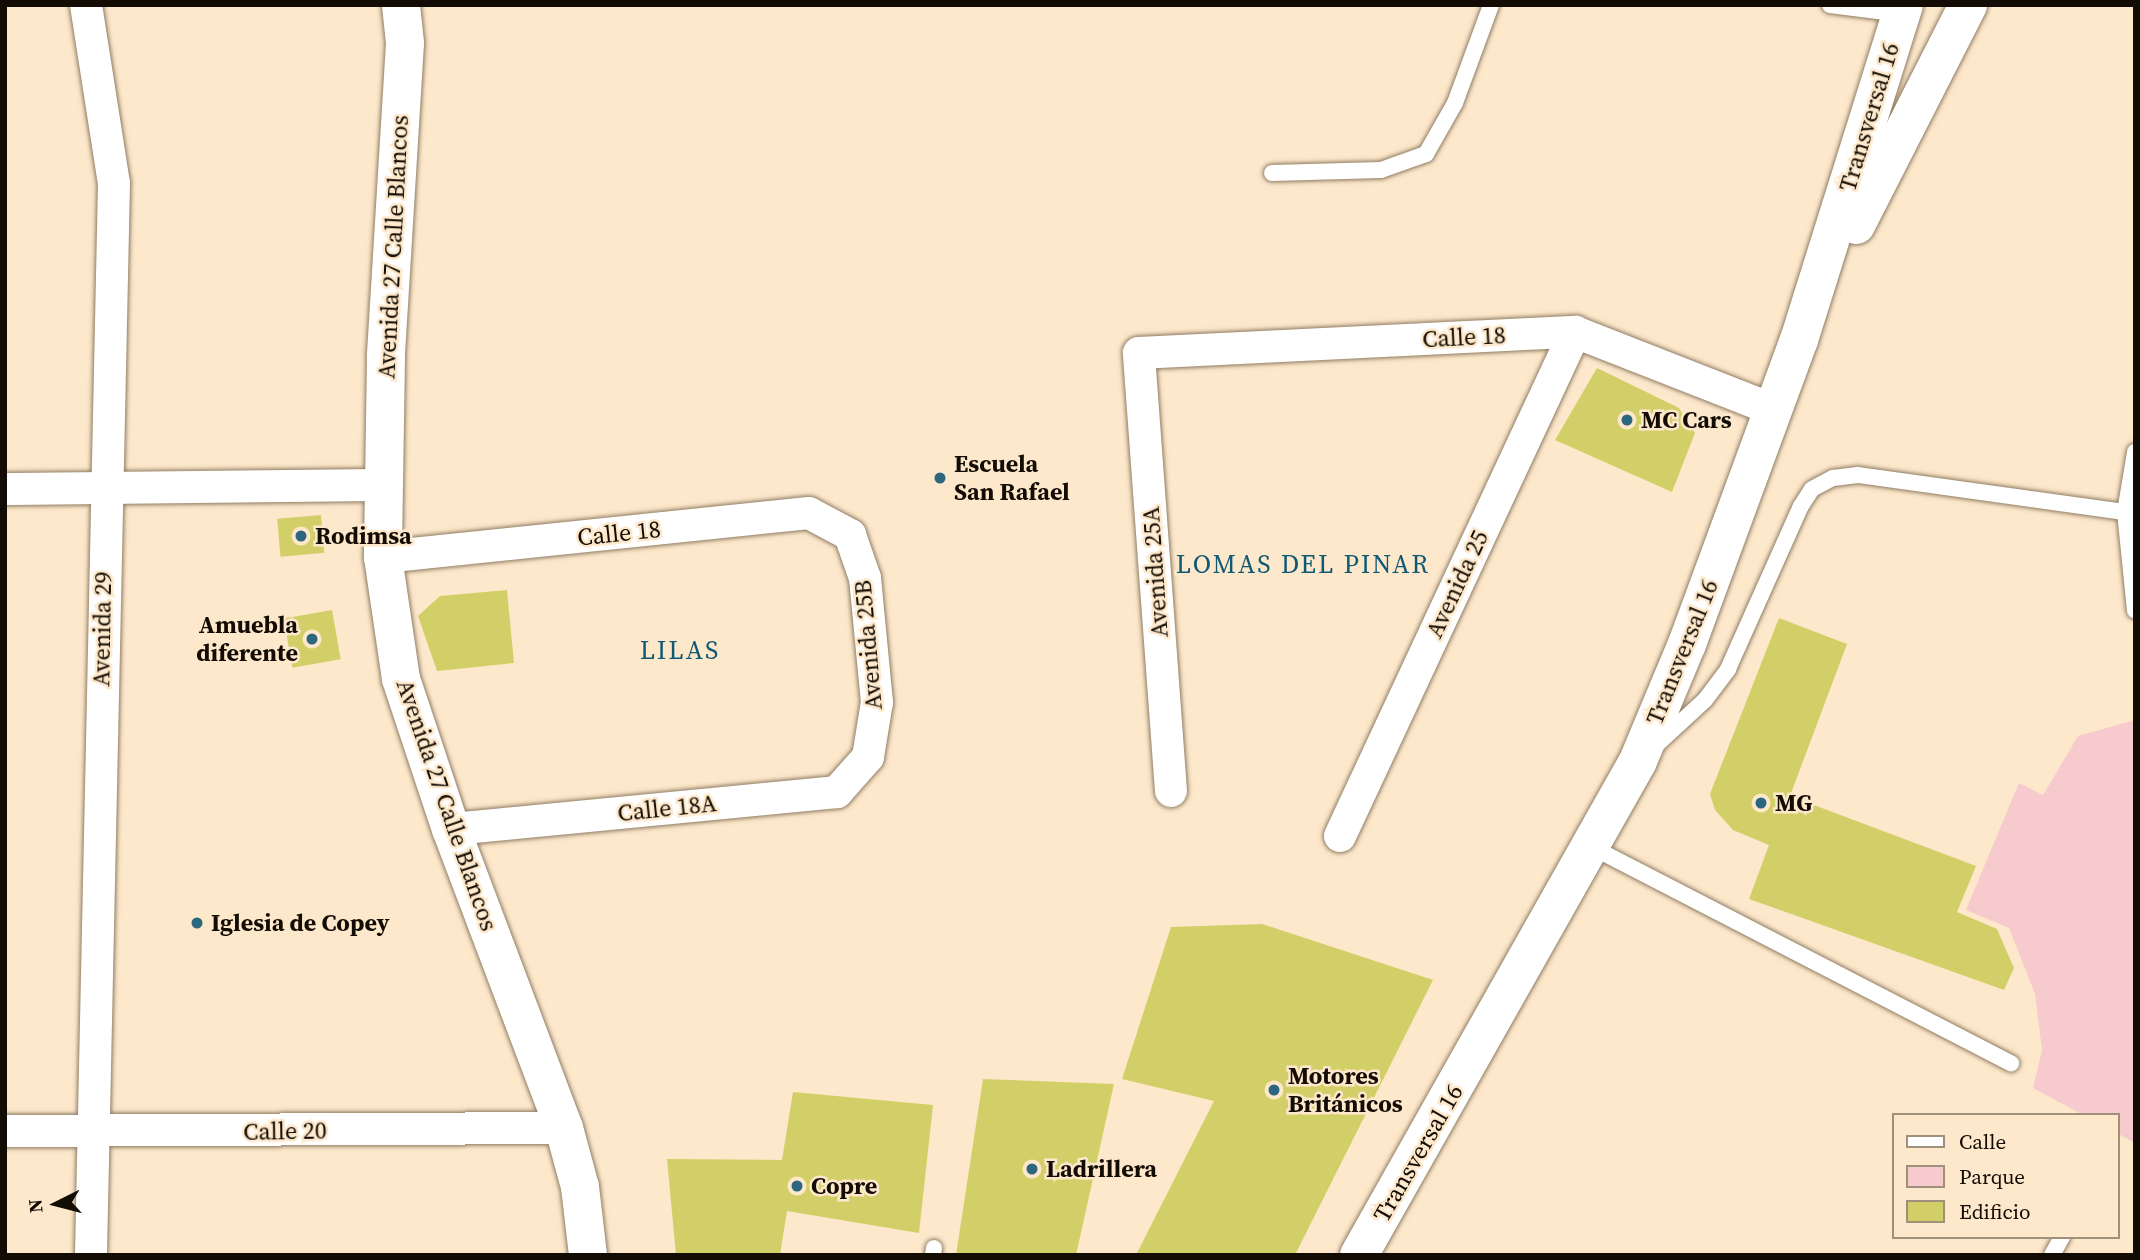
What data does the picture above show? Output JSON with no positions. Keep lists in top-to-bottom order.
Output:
{
  "streets": {
    "main road": ["Transversal 16", "Avenida 27 Calle Blancos"],
    "street": [
      "Calle 18",
      "Avenida 25A",
      "Avenida 25",
      "Avenida 29",
      "Avenida 25B",
      "Calle 18A",
      "Calle 20"
    ]
  },
  "crossings": [
    ["Transversal 16", "Calle 18"],
    ["Avenida 27 Calle Blancos", "Calle 18"],
    ["Avenida 27 Calle Blancos", "Calle 18A"],
    ["Avenida 27 Calle Blancos", "Calle 20"],
    ["Calle 18", "Avenida 25A"],
    ["Calle 18", "Avenida 25"],
    ["Calle 18", "Avenida 25B"],
    ["Avenida 29", "Calle 20"],
    ["Avenida 25B", "Calle 18A"]
  ],
  "districts": ["LOMAS DEL PINAR", "LILAS"],
  "places": [
    "MC Cars",
    "Escuela San Rafael",
    "Rodimsa",
    "Amuebla diferente",
    "MG",
    "Iglesia de Copey",
    "Motores Británicos",
    "Ladrillera",
    "Copre"
  ],
  "legend": ["Calle", "Parque", "Edificio"],
  "north": "left"
}
